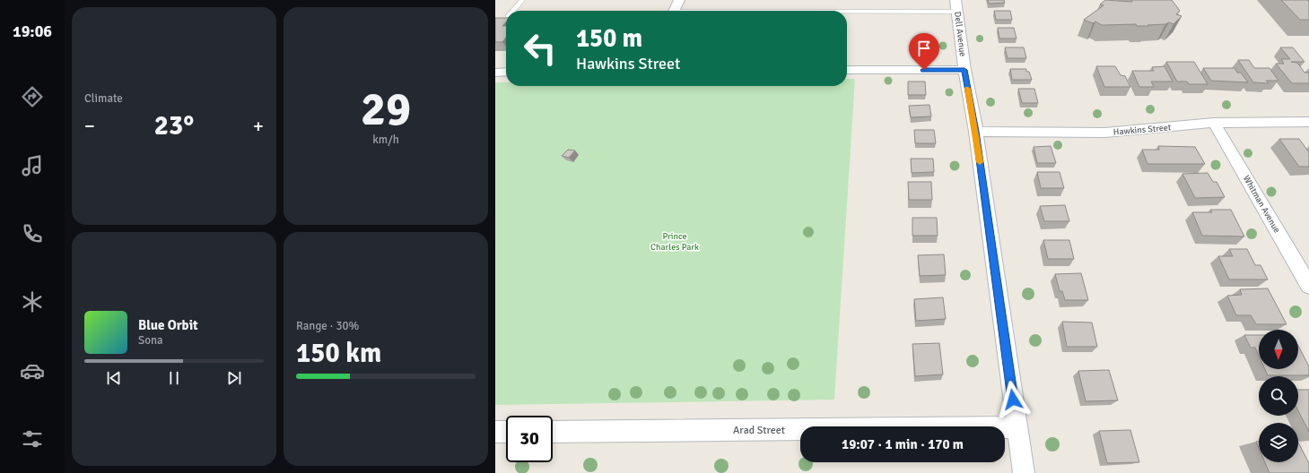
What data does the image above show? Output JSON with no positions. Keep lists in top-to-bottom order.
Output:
{
  "streets": {
    "street": [
      "Dell Avenue",
      "Hawkins Street",
      "Whitman Avenue",
      "Arad Street"
    ]
  },
  "crossings": [
    ["Dell Avenue", "Hawkins Street"],
    ["Dell Avenue", "Arad Street"],
    ["Hawkins Street", "Whitman Avenue"]
  ],
  "parks": ["Prince Charles Park"],
  "north": "bottom",
  "page": {
    "tabs": "19:06",
    "tile": [
      "Climate",
      ["29", "km/h"],
      ["Range · 30%", "150 km"]
    ],
    "turn": ["150 m", "Hawkins Street"],
    "heat": ["−", "23°", "+"],
    "song": ["Blue Orbit", "Sona"],
    "limit": "30",
    "trip": "19:07 · 1 min · 170 m"
  }
}
